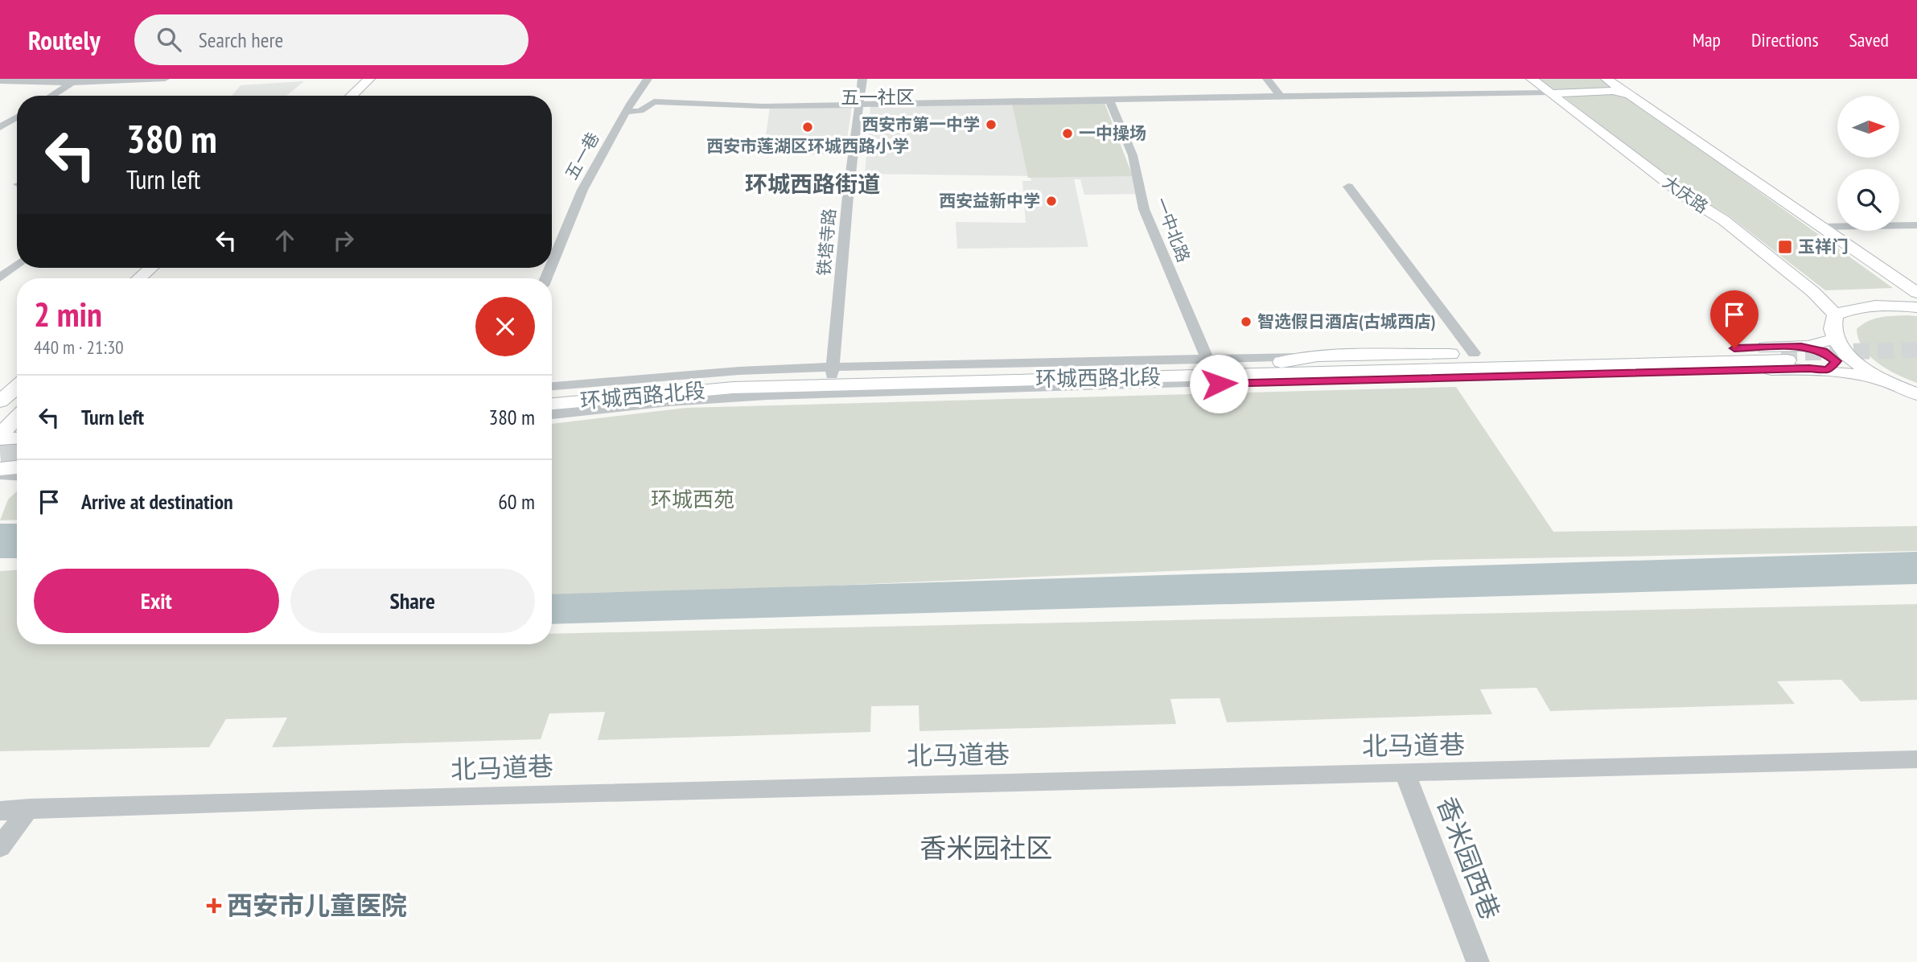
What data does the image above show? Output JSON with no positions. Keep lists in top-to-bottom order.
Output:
{
  "streets": {
    "main road": ["大庆路", "环城西路北段"],
    "street": [
      "五一巷",
      "一中北路",
      "铁塔寺路",
      "北马道巷",
      "香米园西巷"
    ]
  },
  "crossings": [
    ["一中北路", "环城西路北段"],
    ["铁塔寺路", "环城西路北段"],
    ["北马道巷", "香米园西巷"]
  ],
  "districts": ["五一社区", "环城西路街道", "香米园社区"],
  "parks": ["环城西苑"],
  "places": {
    "other": [
      "西安市第一中学",
      "西安市莲湖区环城西路小学",
      "一中操场",
      "西安益新中学",
      "智选假日酒店(古城西店)"
    ],
    "transit": ["玉祥门"],
    "health": ["西安市儿童医院"]
  },
  "north": "right",
  "page": {
    "header": "Routely",
    "search": "Search here",
    "nav": ["Map", "Directions", "Saved"],
    "turn": ["380 m", "Turn left"],
    "heading": ["2 min", "440 m · 21:30"],
    "list": [
      {
        "name": "Turn left",
        "value": "380 m"
      },
      {
        "name": "Arrive at destination",
        "value": "60 m"
      }
    ],
    "buttons": ["Exit", "Share"]
  }
}
